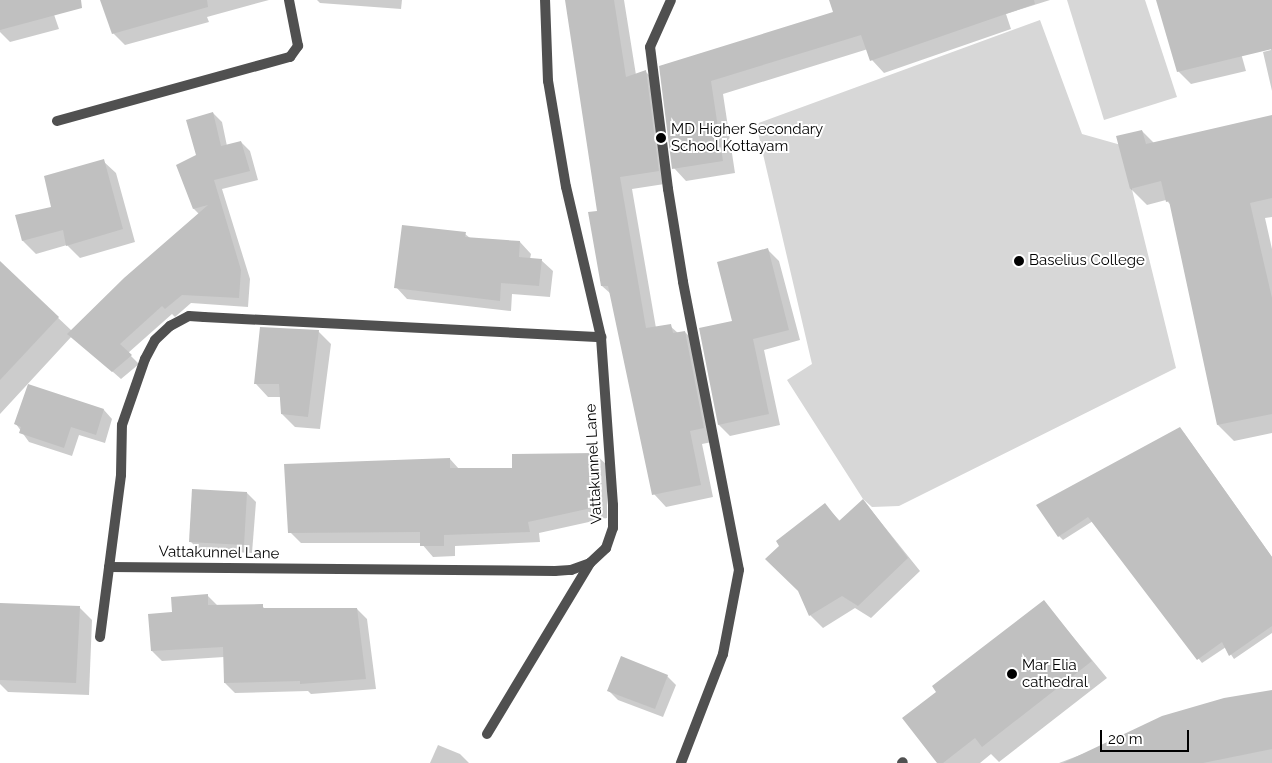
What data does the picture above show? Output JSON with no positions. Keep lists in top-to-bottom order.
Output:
{
  "streets": {
    "street": ["Vattakunnel Lane"]
  },
  "places": ["MD Higher Secondary School Kottayam", "Baselius College", "Mar Elia cathedral"],
  "scale_bar": "20 m"
}
